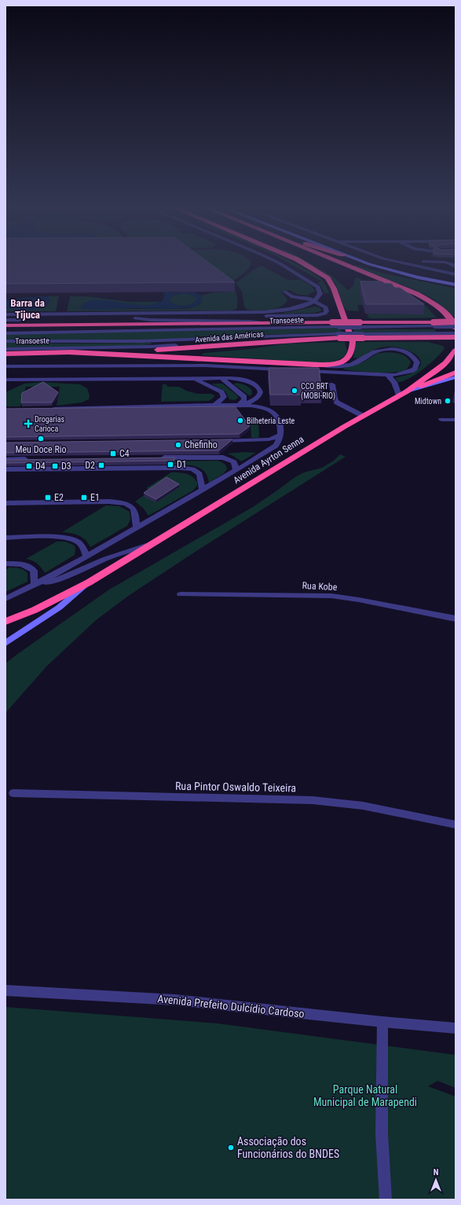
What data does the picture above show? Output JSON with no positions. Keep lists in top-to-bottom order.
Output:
{
  "streets": {
    "highway": ["Avenida das Américas", "Avenida Ayrton Senna"],
    "street": [
      "Transoeste",
      "Rua Kobe",
      "Rua Pintor Oswaldo Teixeira",
      "Avenida Prefeito Dulcídio Cardoso"
    ]
  },
  "crossings": [
    ["Transoeste", "Avenida das Américas"]
  ],
  "districts": ["Barra da Tijuca"],
  "parks": ["Parque Natural Municipal de Marapendi"],
  "places": {
    "other": [
      "CCO BRT (MOBI-RIO)",
      "Midtown",
      "Bilheteria Leste",
      "Meu Doce Rio",
      "Chefinho",
      "Associação dos Funcionários do BNDES"
    ],
    "health": ["Drogarias Carioca"],
    "transit": [
      "C4",
      "D1",
      "D2",
      "D4",
      "D3",
      "E2",
      "E1"
    ]
  },
  "north": "top"
}
